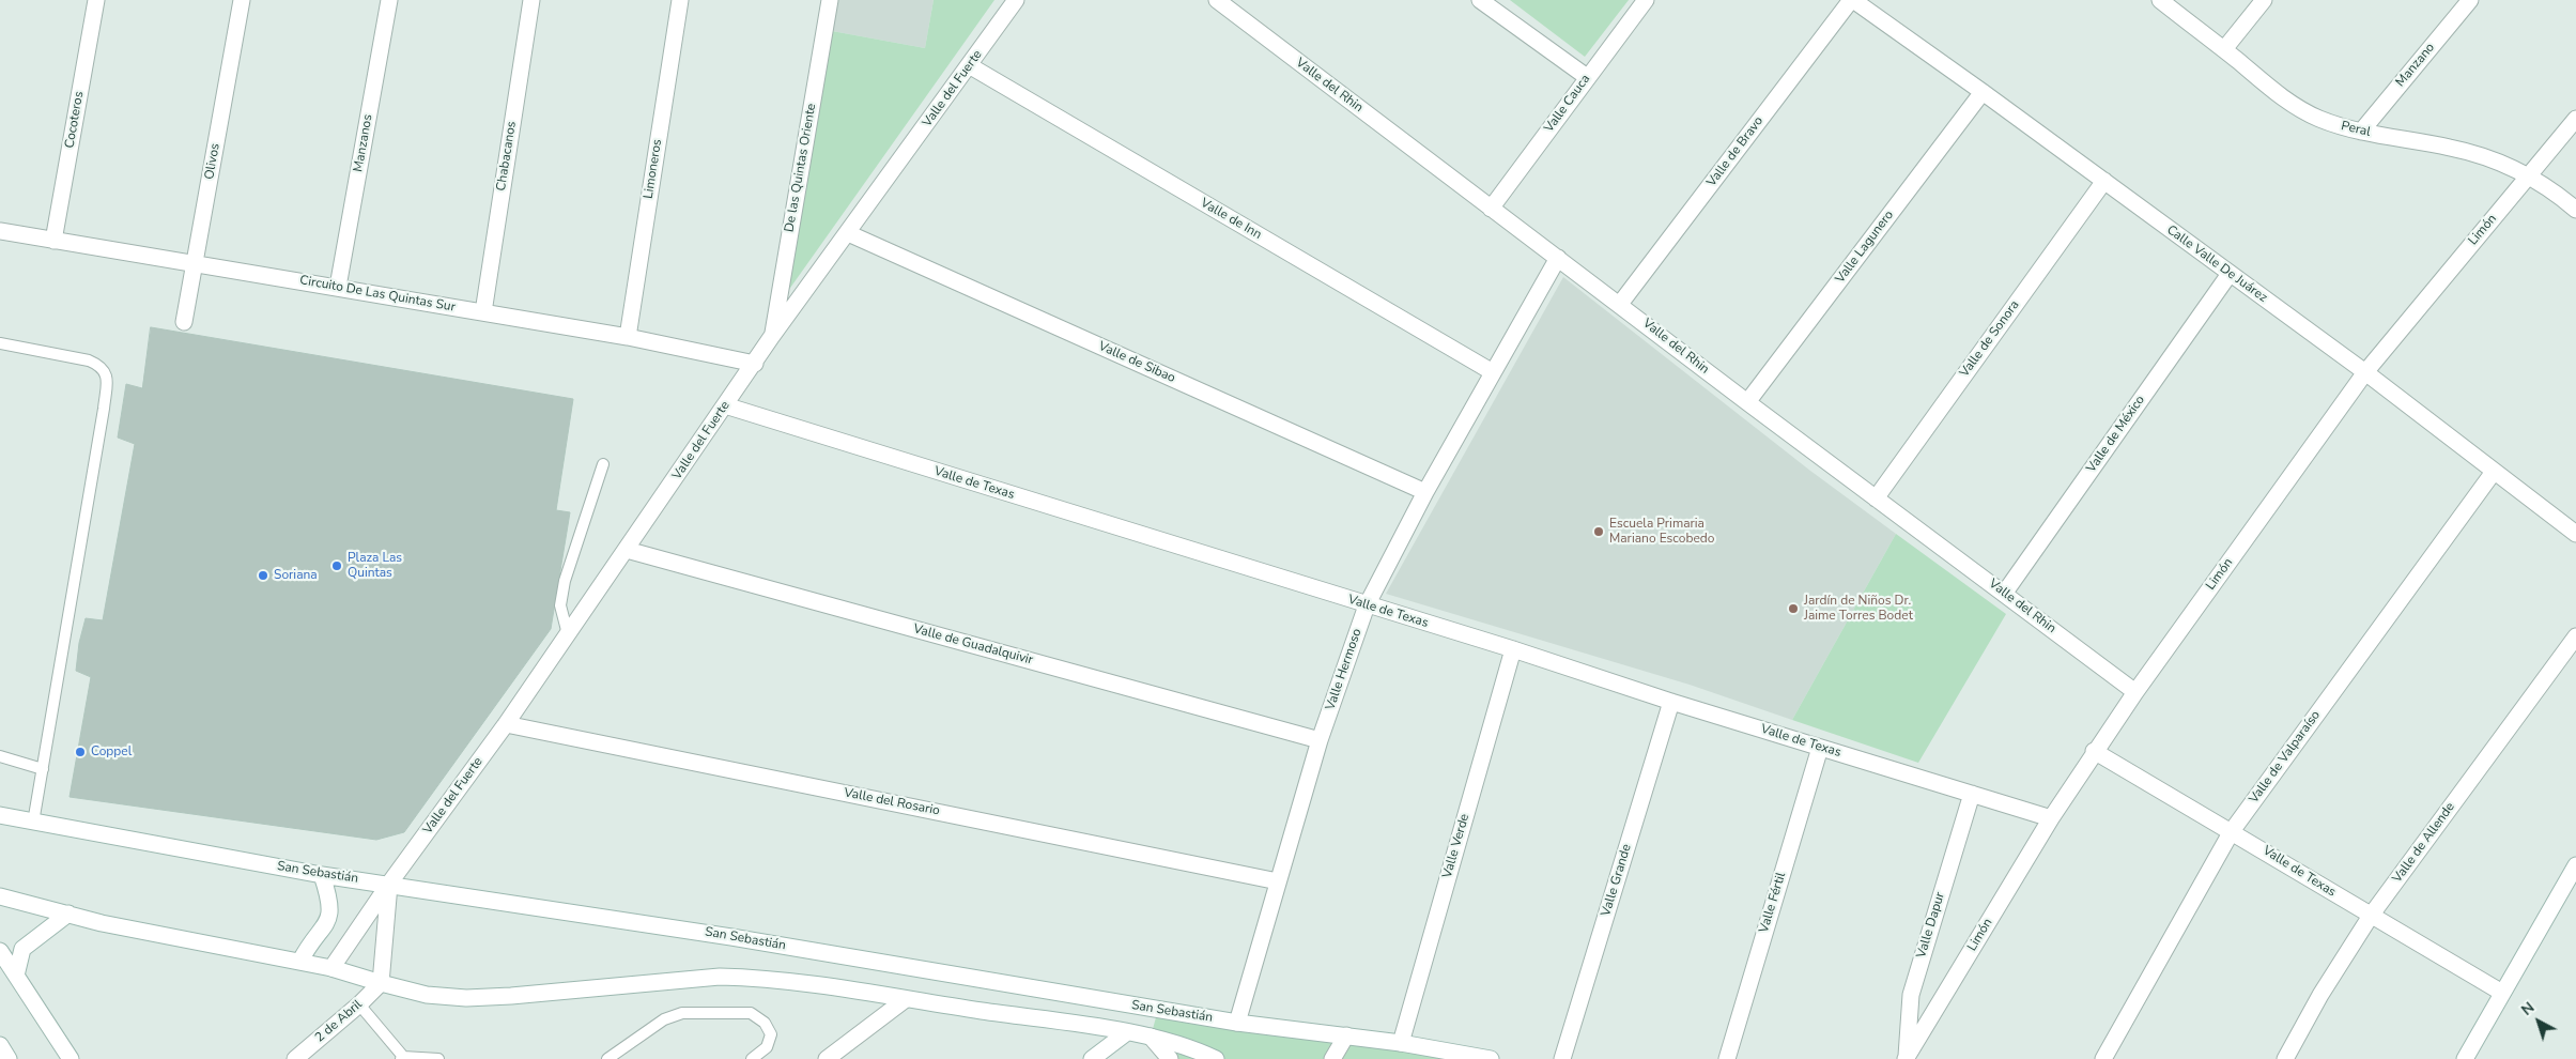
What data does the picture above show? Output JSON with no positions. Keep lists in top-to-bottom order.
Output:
{
  "streets": {
    "street": [
      "Manzano",
      "Valle del Rhin",
      "Valle del Fuerte",
      "Valle Cauca",
      "Cocoteros",
      "Peral",
      "Manzanos",
      "Valle de Bravo",
      "Chabacanos",
      "Olivos",
      "De las Quintas Oriente",
      "Limoneros",
      "Valle de Inn",
      "Limón",
      "Valle Lagunero",
      "Calle Valle De Juárez",
      "Circuito De Las Quintas Sur",
      "Valle de Sonora",
      "Valle de Sibao",
      "Valle de México",
      "Valle de Texas",
      "Valle de Guadalquivir",
      "Valle Hermoso",
      "Valle de Valparaíso",
      "Valle del Rosario",
      "Valle de Allende",
      "Valle Verde",
      "San Sebastián",
      "Valle Grande",
      "Valle Fértil",
      "Valle Dapur",
      "2 de Abril"
    ]
  },
  "crossings": [
    ["Manzano", "Peral"],
    ["Valle del Rhin", "Valle Cauca"],
    ["Valle del Rhin", "Valle de Bravo"],
    ["Valle del Rhin", "Limón"],
    ["Valle del Rhin", "Valle Lagunero"],
    ["Valle del Rhin", "Valle de Sonora"],
    ["Valle del Rhin", "Valle de México"],
    ["Valle del Rhin", "Valle Hermoso"],
    ["Valle del Fuerte", "De las Quintas Oriente"],
    ["Valle del Fuerte", "Valle de Inn"],
    ["Valle del Fuerte", "Circuito De Las Quintas Sur"],
    ["Valle del Fuerte", "Valle de Sibao"],
    ["Valle del Fuerte", "Valle de Texas"],
    ["Valle del Fuerte", "Valle de Guadalquivir"],
    ["Valle del Fuerte", "Valle del Rosario"],
    ["Valle del Fuerte", "San Sebastián"],
    ["Cocoteros", "Circuito De Las Quintas Sur"],
    ["Peral", "Limón"],
    ["Manzanos", "Circuito De Las Quintas Sur"],
    ["Valle de Bravo", "Calle Valle De Juárez"],
    ["Chabacanos", "Circuito De Las Quintas Sur"],
    ["Olivos", "Circuito De Las Quintas Sur"],
    ["Limoneros", "Circuito De Las Quintas Sur"],
    ["Valle de Inn", "Valle Hermoso"],
    ["Limón", "Calle Valle De Juárez"],
    ["Limón", "Valle de Texas"],
    ["Limón", "Valle Dapur"],
    ["Valle Lagunero", "Calle Valle De Juárez"],
    ["Calle Valle De Juárez", "Valle de Sonora"],
    ["Calle Valle De Juárez", "Valle de México"],
    ["Calle Valle De Juárez", "Valle de Valparaíso"],
    ["Valle de Sibao", "Valle Hermoso"],
    ["Valle de Texas", "Valle Hermoso"],
    ["Valle de Texas", "Valle de Valparaíso"],
    ["Valle de Texas", "Valle de Allende"],
    ["Valle de Texas", "Valle Verde"],
    ["Valle de Texas", "Valle Grande"],
    ["Valle de Texas", "Valle Fértil"],
    ["Valle de Texas", "Valle Dapur"],
    ["Valle de Guadalquivir", "Valle Hermoso"],
    ["Valle Hermoso", "Valle del Rosario"],
    ["Valle Hermoso", "San Sebastián"],
    ["Valle Verde", "San Sebastián"],
    ["San Sebastián", "2 de Abril"]
  ],
  "places": [
    "Escuela Primaria Mariano Escobedo",
    "Plaza Las Quintas",
    "Soriana",
    "Jardín de Niños Dr. Jaime Torres Bodet",
    "Coppel"
  ],
  "north": "top left"
}
